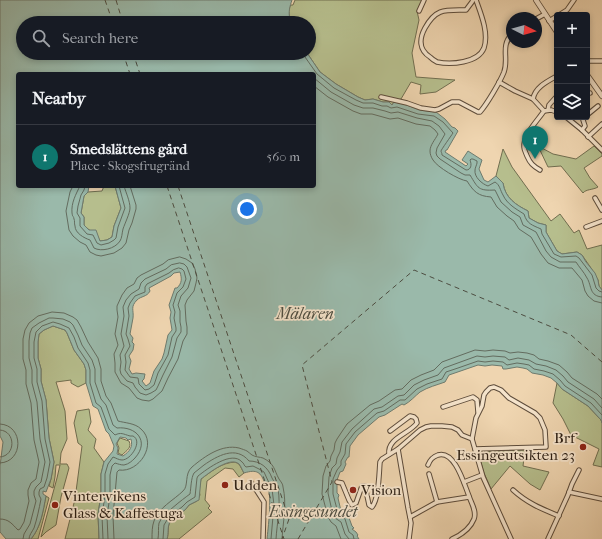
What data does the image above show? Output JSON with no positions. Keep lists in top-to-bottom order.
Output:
{
  "water": ["Mälaren", "Essingesundet"],
  "places": [
    "Brf Essingeutsikten 23",
    "Udden",
    "Vision",
    "Vintervikens Glass & Kaffestuga"
  ],
  "north": "right",
  "page": {
    "map_buttons": ["+", "−"],
    "search": "Search here",
    "heading": "Nearby",
    "list": [
      {
        "mark": "1",
        "name": "Smedslättens gård",
        "note": "Place · Skogsfrugränd",
        "value": "560 m"
      }
    ],
    "pins": "1"
  }
}
